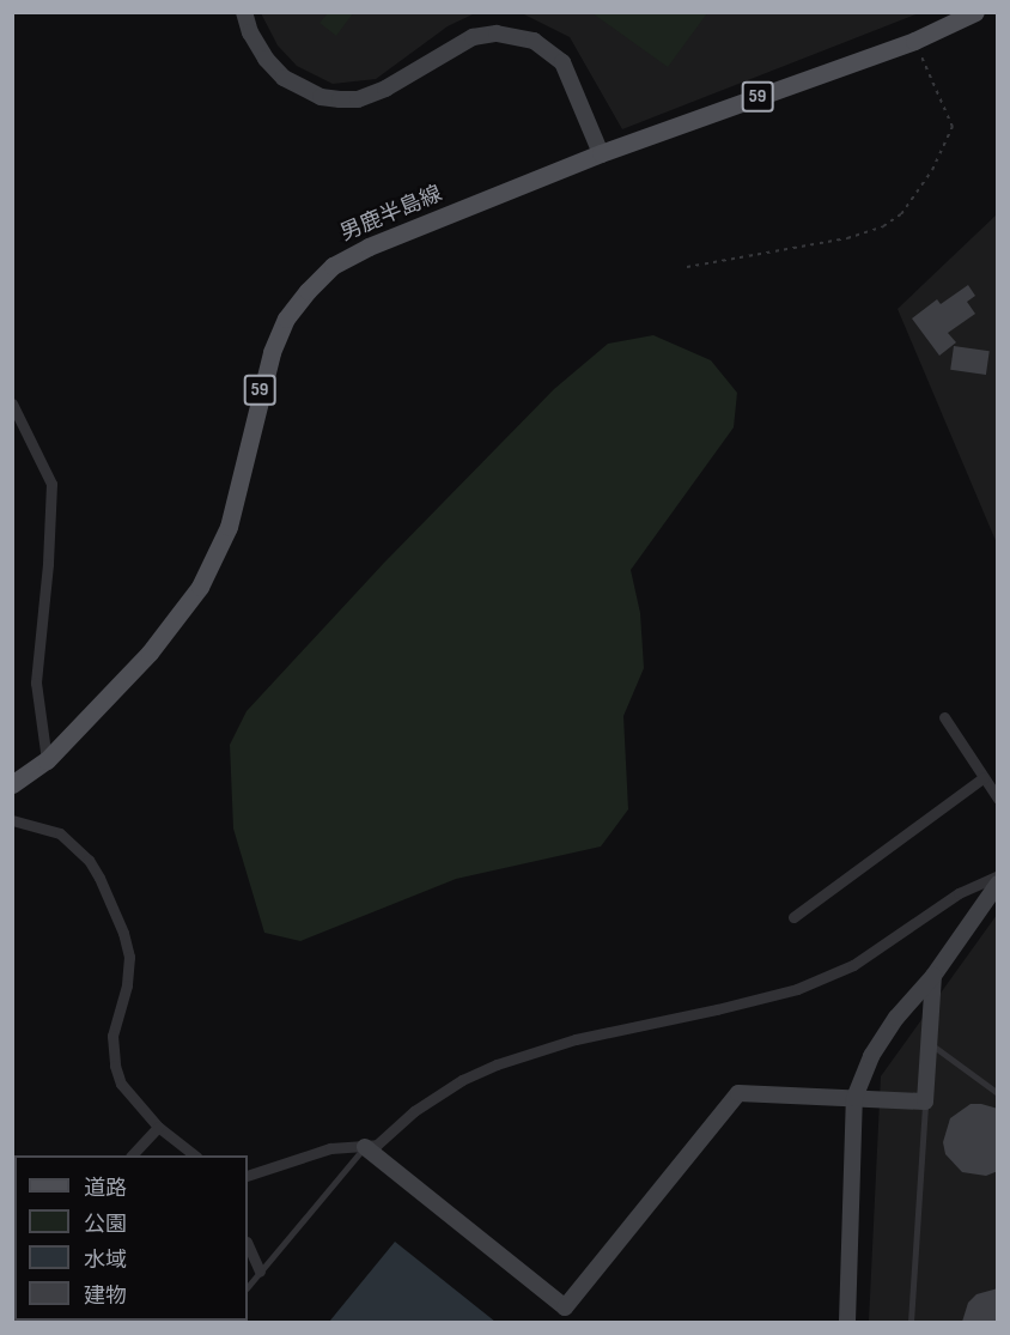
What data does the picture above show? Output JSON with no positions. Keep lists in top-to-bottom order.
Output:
{
  "streets": {
    "main road": ["59", "男鹿半島線"]
  },
  "legend": [
    "道路",
    "公園",
    "水域",
    "建物"
  ]
}
